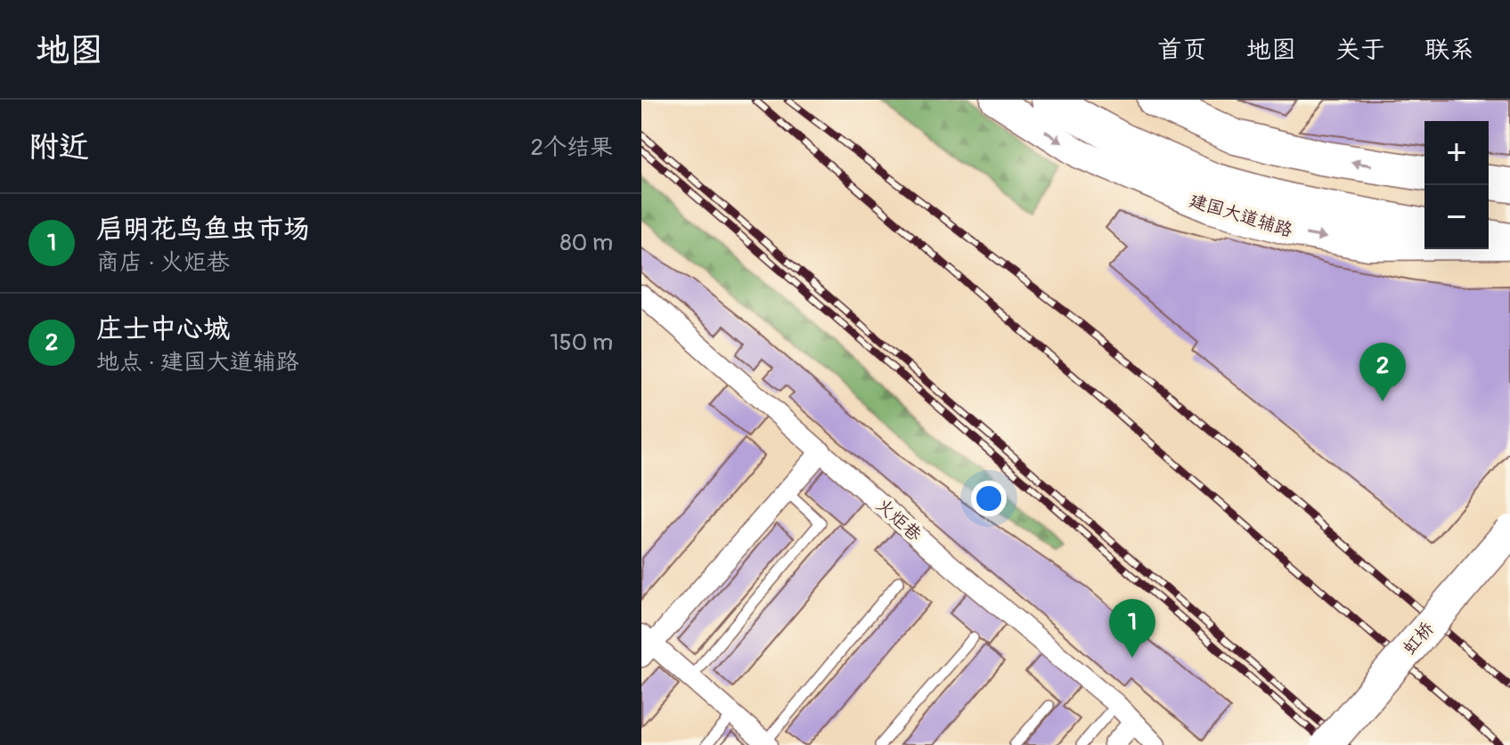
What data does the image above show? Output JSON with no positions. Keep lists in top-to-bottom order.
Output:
{
  "streets": {
    "main road": ["建国大道辅路", "虹桥"],
    "street": ["火炬巷"]
  },
  "one_way": ["建国大道辅路"],
  "page": {
    "header": "地图",
    "nav": [
      "首页",
      "地图",
      "关于",
      "联系"
    ],
    "heading": ["附近", "2个结果"],
    "map_buttons": ["+", "−"],
    "list": [
      {
        "mark": "1",
        "name": "启明花鸟鱼虫市场",
        "note": "商店 · 火炬巷",
        "value": "80 m"
      },
      {
        "mark": "2",
        "name": "庄士中心城",
        "note": "地点 · 建国大道辅路",
        "value": "150 m"
      }
    ],
    "pins": ["2", "1"]
  }
}
